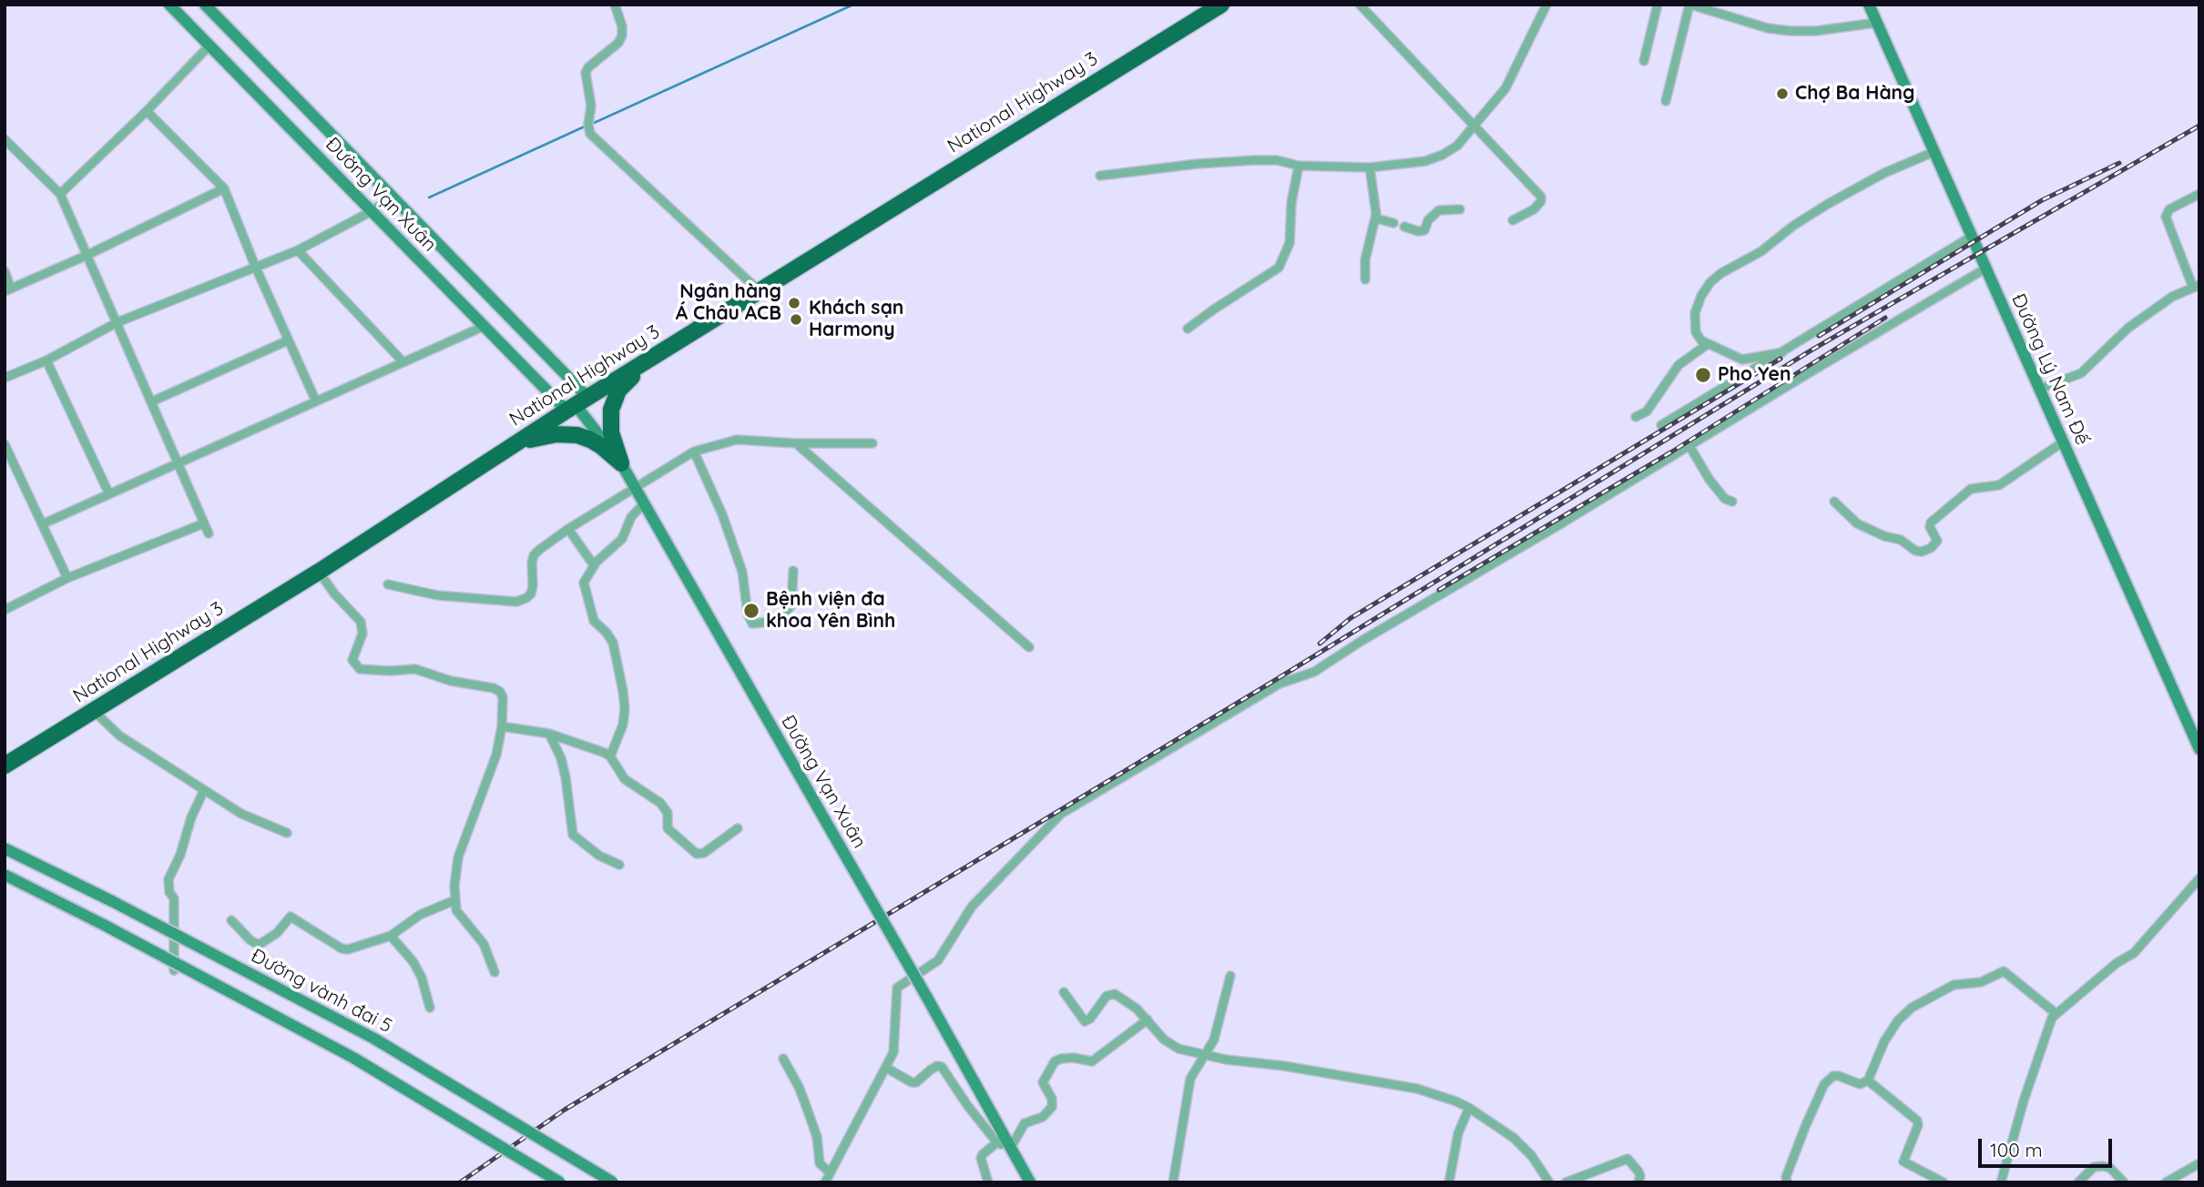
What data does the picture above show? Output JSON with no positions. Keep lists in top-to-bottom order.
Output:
{
  "streets": {
    "highway": ["National Highway 3"],
    "main road": ["Đường Vạn Xuân", "Đường Lý Nam Đế", "Đường vành đai 5"]
  },
  "crossings": [
    ["National Highway 3", "Đường Vạn Xuân"]
  ],
  "places": [
    "Chợ Ba Hàng",
    "Ngân hàng Á Châu ACB",
    "Khách sạn Harmony",
    "Pho Yen",
    "Bệnh viện đa khoa Yên Bình"
  ],
  "scale_bar": "100 m"
}
